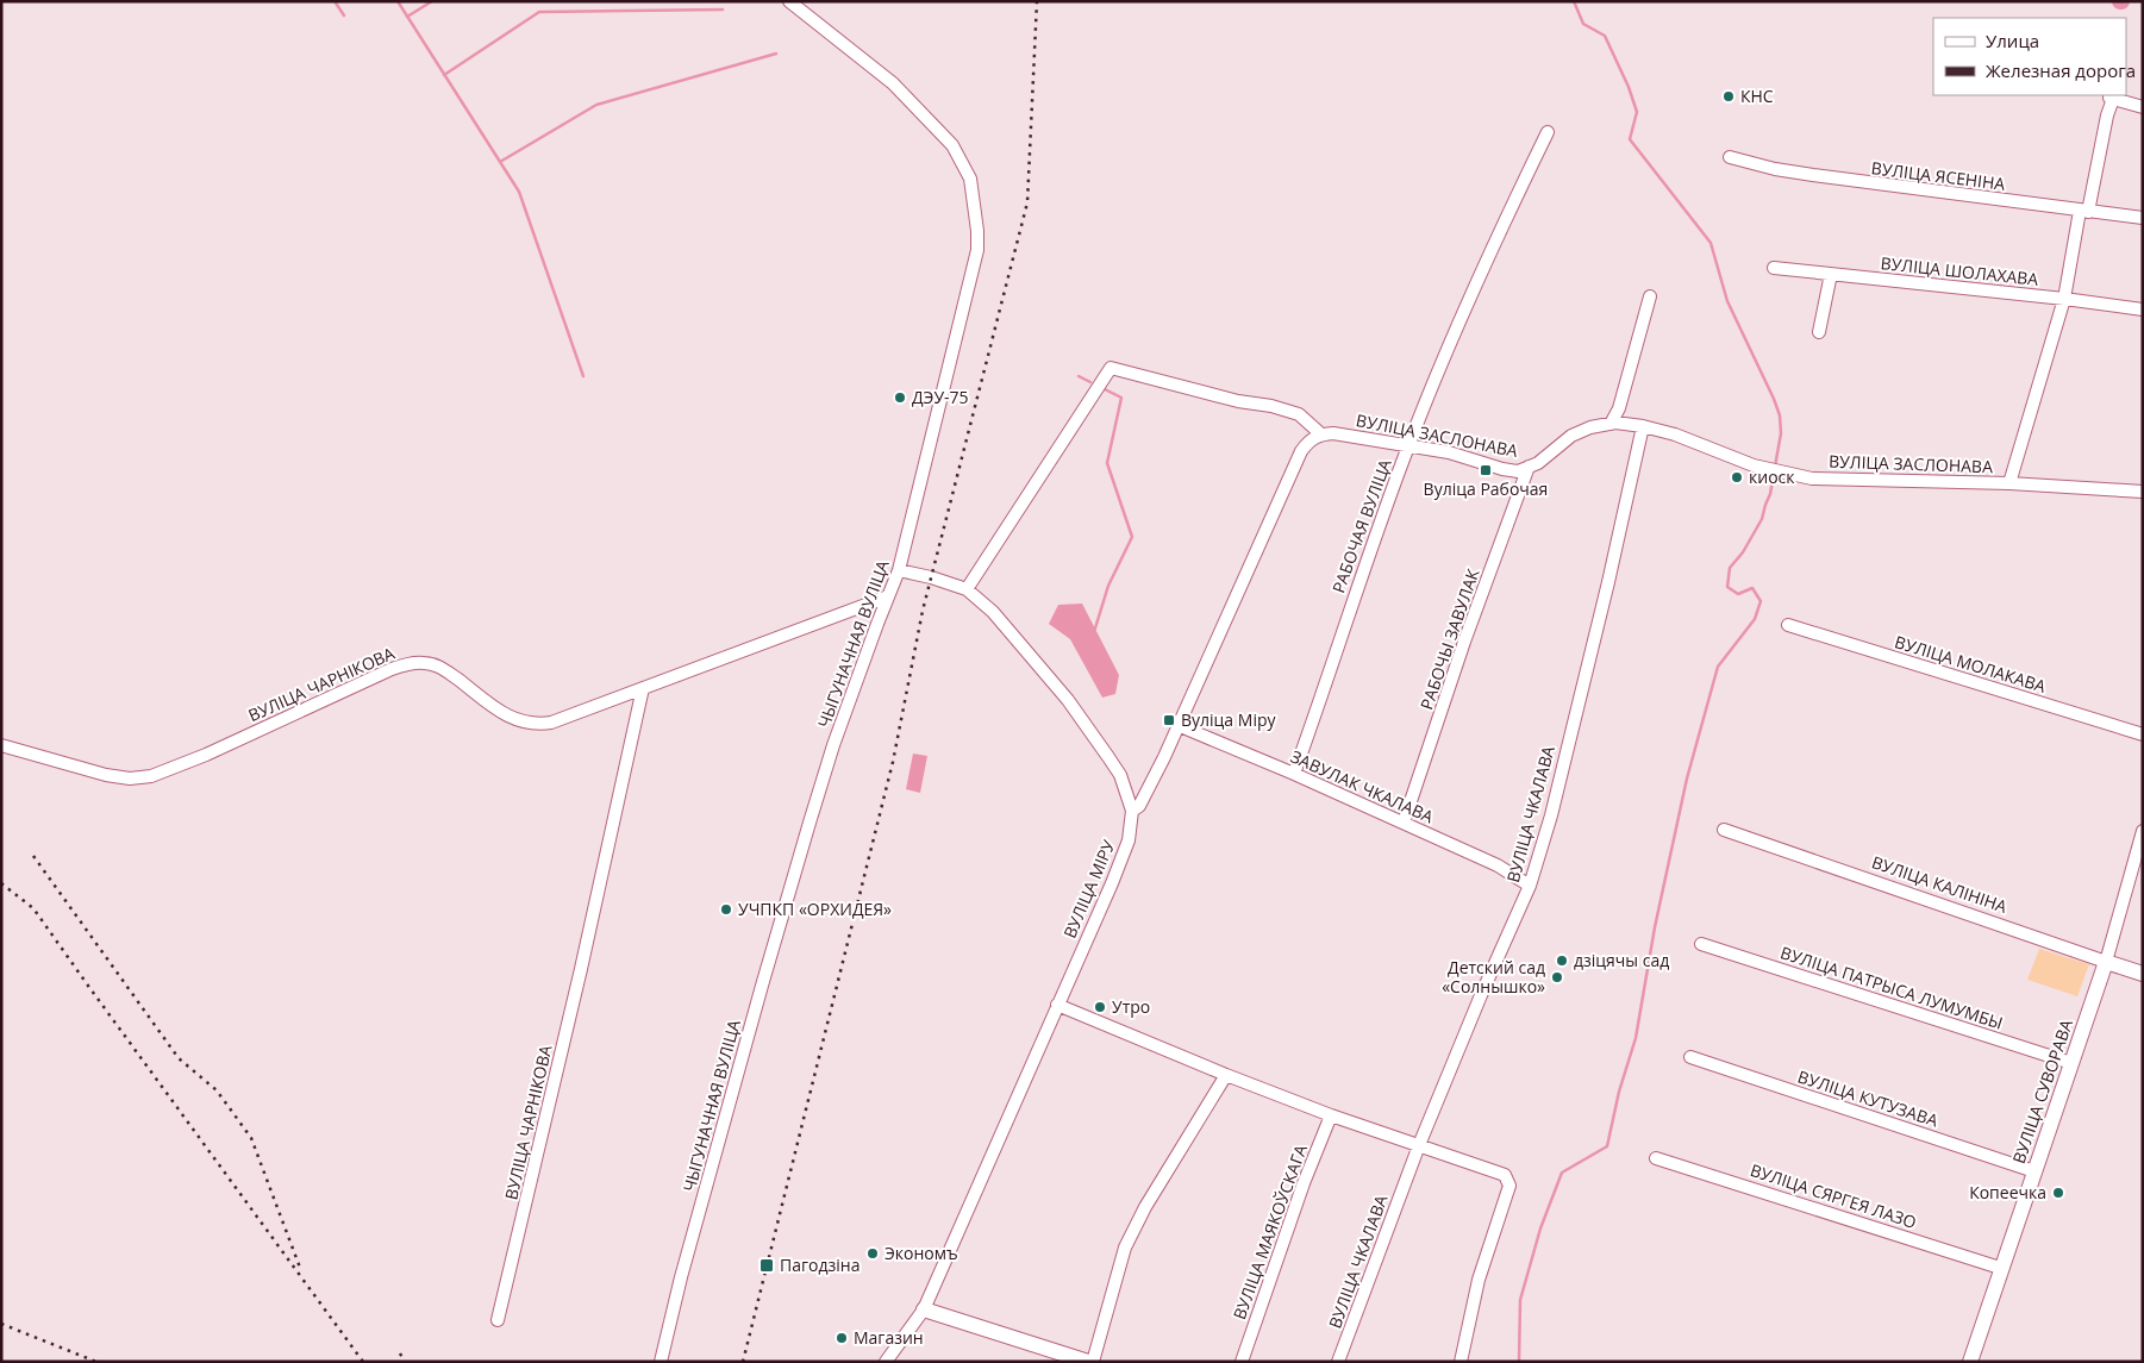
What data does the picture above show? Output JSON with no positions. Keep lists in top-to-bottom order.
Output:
{
  "streets": {
    "main road": ["ВУЛІЦА КАЛІНІНА", "ВУЛІЦА СУВОРАВА"],
    "street": [
      "ВУЛІЦА ЯСЕНІНА",
      "ВУЛІЦА ШОЛАХАВА",
      "ВУЛІЦА ЗАСЛОНАВА",
      "РАБОЧАЯ ВУЛІЦА",
      "РАБОЧЫ ЗАВУЛАК",
      "ЧЫГУНАЧНАЯ ВУЛІЦА",
      "ВУЛІЦА МОЛАКАВА",
      "ВУЛІЦА ЧАРНІКОВА",
      "ЗАВУЛАК ЧКАЛАВА",
      "ВУЛІЦА ЧКАЛАВА",
      "ВУЛІЦА МІРУ",
      "ВУЛІЦА ПАТРЫСА ЛУМУМБЫ",
      "ВУЛІЦА КУТУЗАВА",
      "ВУЛІЦА СЯРГЕЯ ЛАЗО",
      "ВУЛІЦА МАЯКОЎСКАГА"
    ]
  },
  "crossings": [
    ["ВУЛІЦА ЗАСЛОНАВА", "РАБОЧАЯ ВУЛІЦА"],
    ["ВУЛІЦА ЗАСЛОНАВА", "РАБОЧЫ ЗАВУЛАК"],
    ["ВУЛІЦА ЗАСЛОНАВА", "ВУЛІЦА ЧКАЛАВА"],
    ["ВУЛІЦА ЗАСЛОНАВА", "ВУЛІЦА МІРУ"],
    ["РАБОЧАЯ ВУЛІЦА", "ЗАВУЛАК ЧКАЛАВА"],
    ["РАБОЧЫ ЗАВУЛАК", "ЗАВУЛАК ЧКАЛАВА"],
    ["ЧЫГУНАЧНАЯ ВУЛІЦА", "ВУЛІЦА ЧАРНІКОВА"],
    ["ЗАВУЛАК ЧКАЛАВА", "ВУЛІЦА ЧКАЛАВА"],
    ["ЗАВУЛАК ЧКАЛАВА", "ВУЛІЦА МІРУ"],
    ["ВУЛІЦА КАЛІНІНА", "ВУЛІЦА СУВОРАВА"],
    ["ВУЛІЦА ПАТРЫСА ЛУМУМБЫ", "ВУЛІЦА СУВОРАВА"],
    ["ВУЛІЦА СУВОРАВА", "ВУЛІЦА КУТУЗАВА"],
    ["ВУЛІЦА СУВОРАВА", "ВУЛІЦА СЯРГЕЯ ЛАЗО"]
  ],
  "places": {
    "other": [
      "КНС",
      "ДЭУ-75",
      "киоск",
      "УЧПКП «ОРХИДЕЯ»",
      "дзіцячы сад",
      "Детский сад «Солнышко»",
      "Утро",
      "Копеечка",
      "Экономъ",
      "Магазин"
    ],
    "transit": ["Вуліца Рабочая", "Вуліца Міру", "Пагодзіна"]
  },
  "legend": ["Улица", "Железная дорога"]
}
